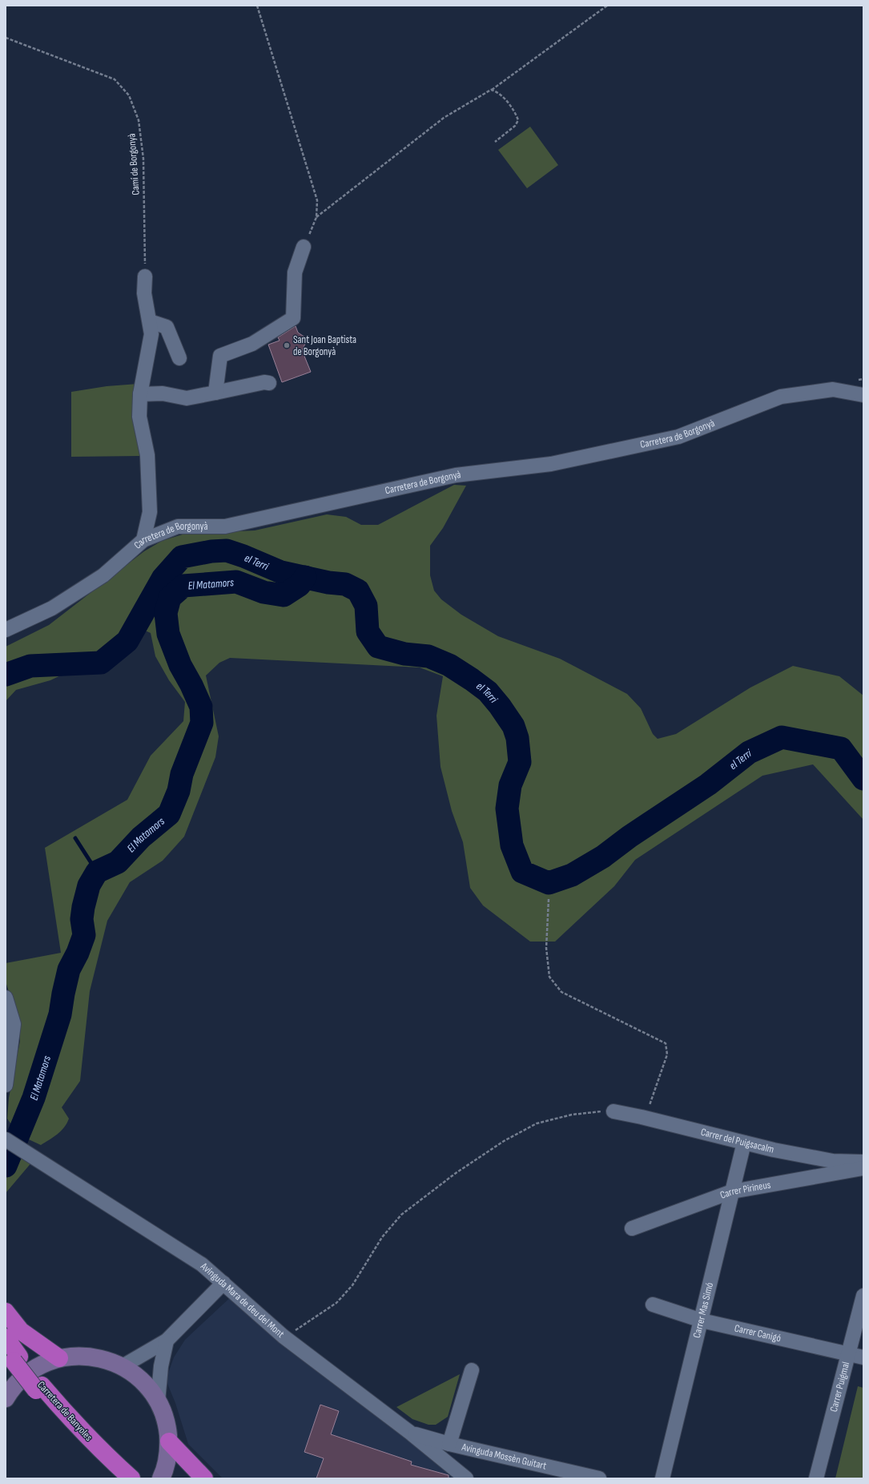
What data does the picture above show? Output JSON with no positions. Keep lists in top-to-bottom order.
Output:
{
  "streets": {
    "highway": ["Carretera de Banyoles"],
    "street": [
      "Carretera de Borgonyà",
      "Carrer del Puigsacalm",
      "Carrer Pirineus",
      "Avinguda Mara de deu del Mont",
      "Carrer Mas Simó",
      "Carrer Canigó",
      "Carrer Puigmal",
      "Avinguda Mossèn Guitart"
    ],
    "path": ["Camí de Borgonyà"]
  },
  "crossings": [
    ["Carrer del Puigsacalm", "Carrer Mas Simó"],
    ["Carrer Pirineus", "Carrer Mas Simó"],
    ["Avinguda Mara de deu del Mont", "Avinguda Mossèn Guitart"],
    ["Carrer Mas Simó", "Carrer Canigó"],
    ["Carrer Canigó", "Carrer Puigmal"]
  ],
  "water": ["el Terri", "El Matamors"],
  "places": ["Sant Joan Baptista de Borgonyà"]
}
